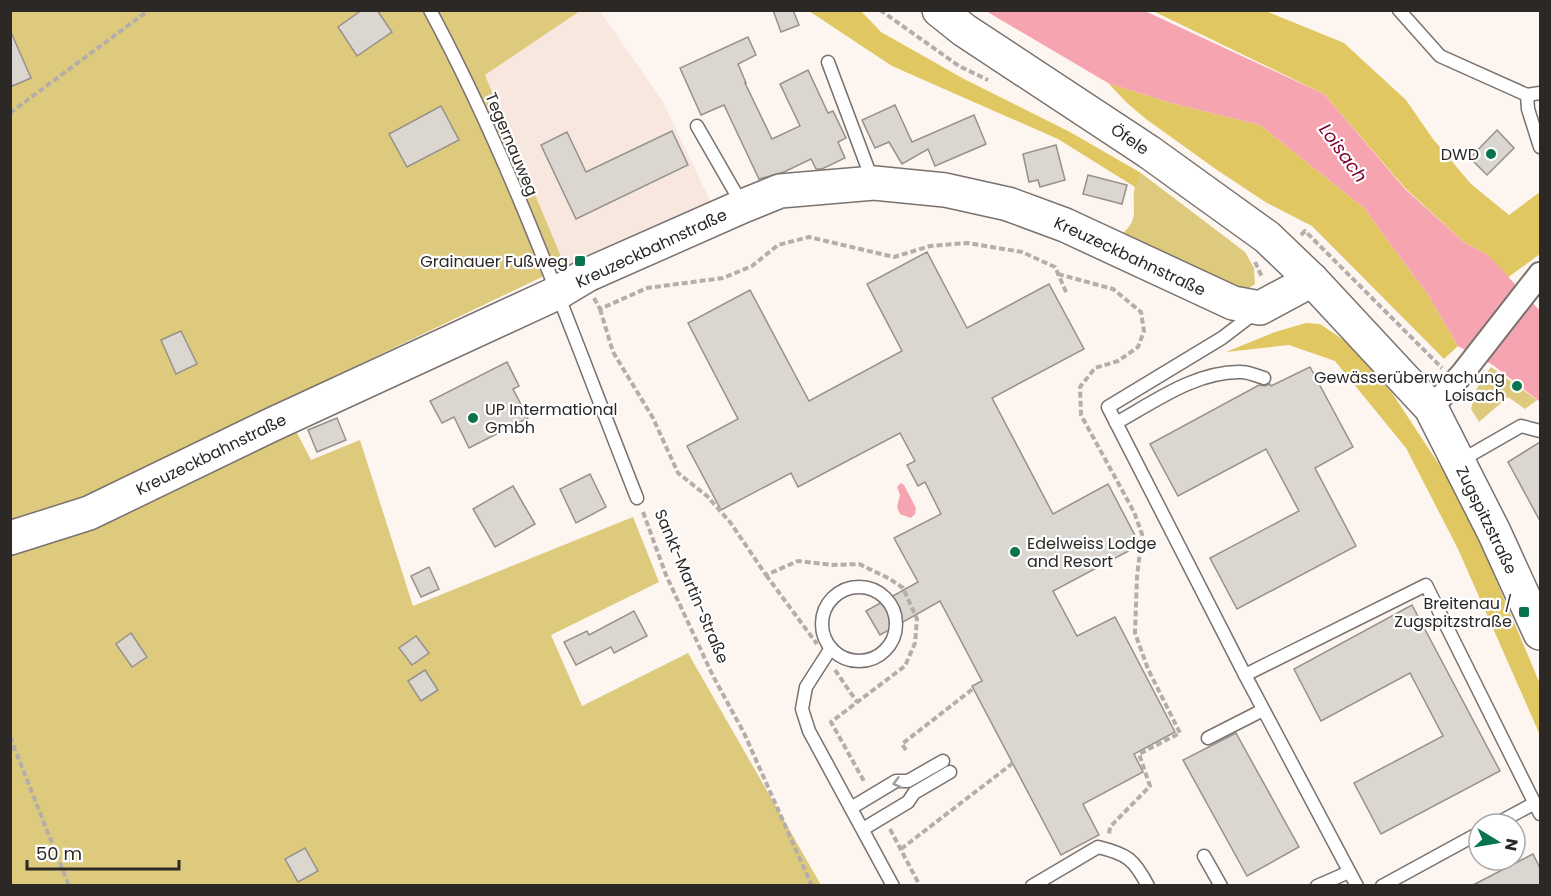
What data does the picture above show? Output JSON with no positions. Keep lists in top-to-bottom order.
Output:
{
  "streets": {
    "street": ["Öfele", "Kreuzeckbahnstraße", "Zugspitzstraße"],
    "lane": ["Tegernauweg", "Sankt-Martin-Straße"]
  },
  "crossings": [
    ["Öfele", "Zugspitzstraße"],
    ["Tegernauweg", "Kreuzeckbahnstraße"],
    ["Tegernauweg", "Sankt-Martin-Straße"],
    ["Kreuzeckbahnstraße", "Sankt-Martin-Straße"]
  ],
  "water": ["Loisach"],
  "places": {
    "other": [
      "DWD",
      "Gewässerüberwachung Loisach",
      "UP Intermational Gmbh",
      "Edelweiss Lodge and Resort"
    ],
    "transit": ["Grainauer Fußweg", "Breitenau / Zugspitzstraße"]
  },
  "scale_bar": "50 m",
  "north": "right"
}
